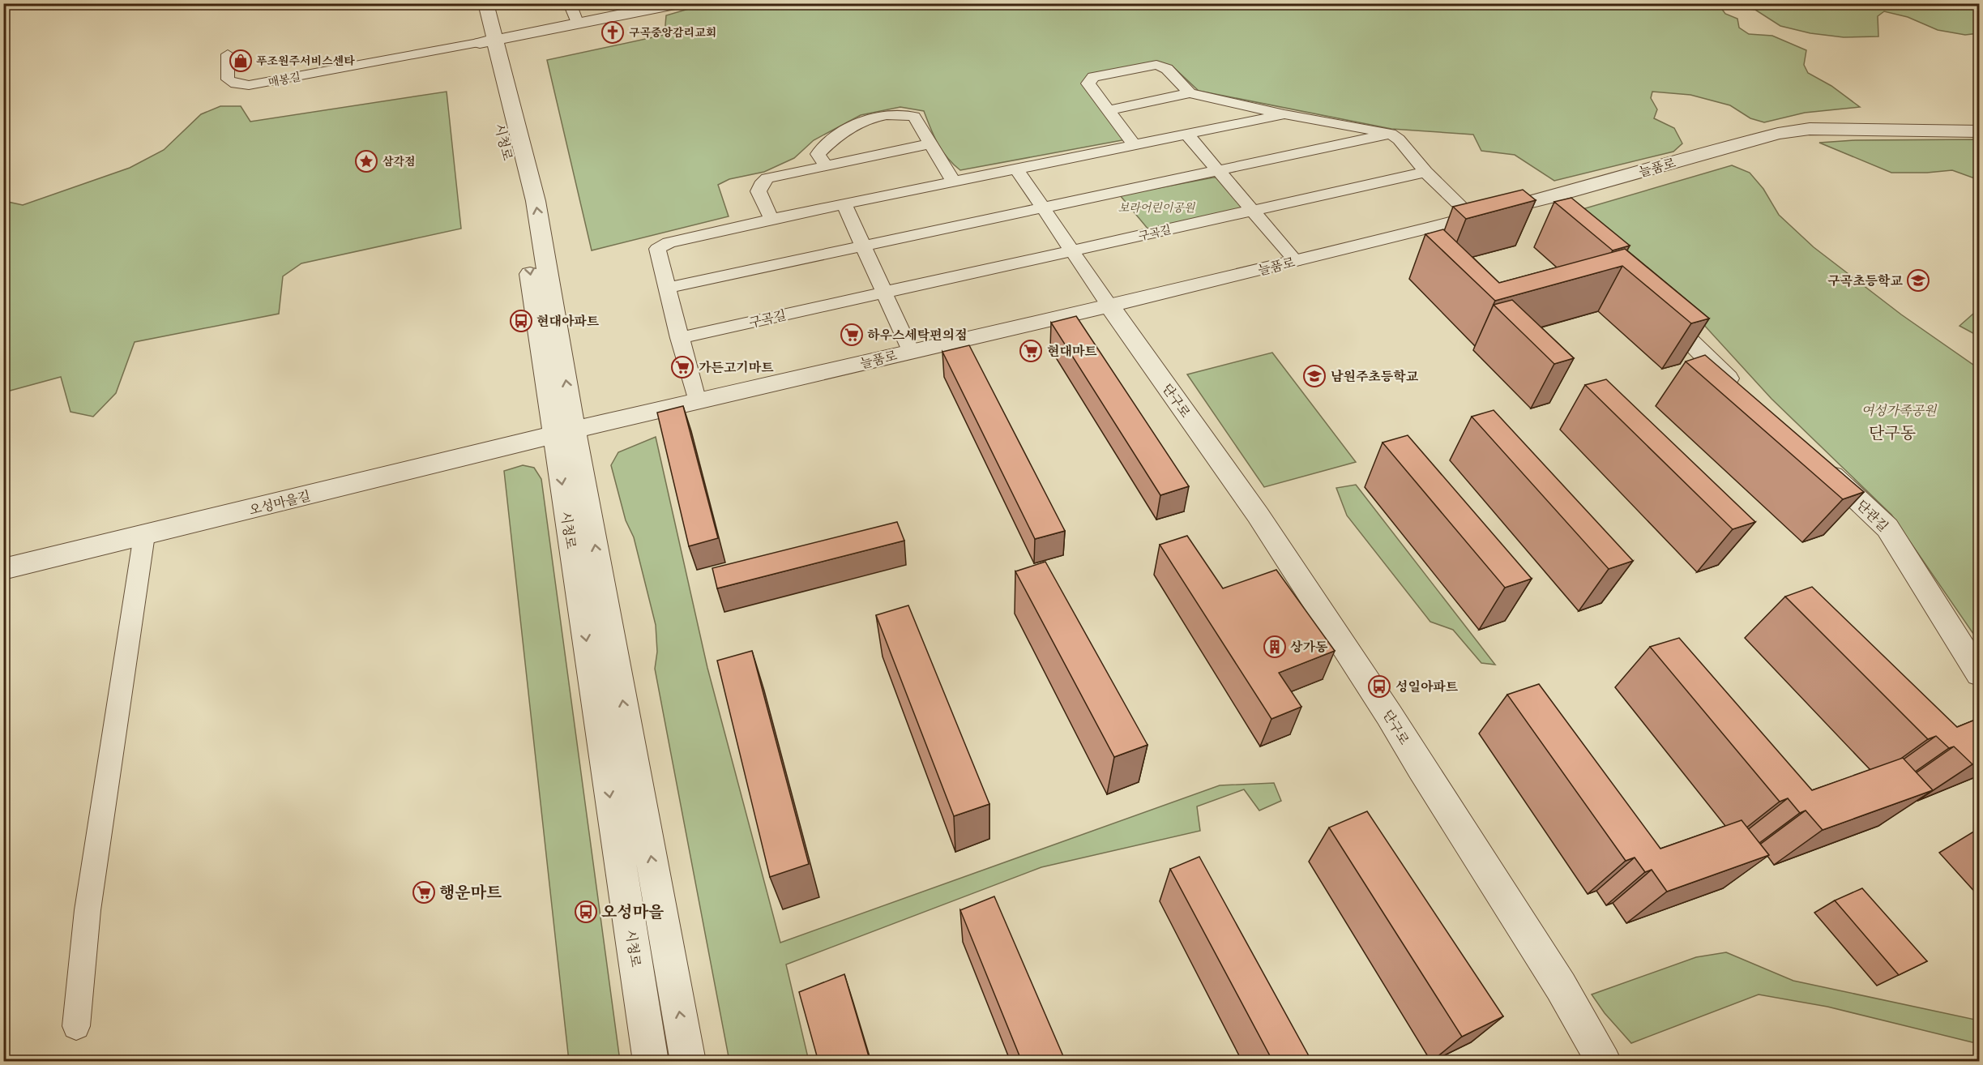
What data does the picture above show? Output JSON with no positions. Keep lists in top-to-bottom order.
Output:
{
  "streets": {
    "street": [
      "매봉길",
      "시청로",
      "늘품로",
      "구곡길",
      "단구로",
      "오성마을길",
      "단관길"
    ]
  },
  "crossings": [
    ["매봉길", "시청로"],
    ["시청로", "늘품로"],
    ["시청로", "오성마을길"],
    ["늘품로", "단구로"],
    ["늘품로", "오성마을길"]
  ],
  "districts": ["단구동"],
  "parks": ["보라어린이공원", "여성가족공원"],
  "places": {
    "church": ["구곡중앙감리교회"],
    "shop": ["푸조원주서비스센타"],
    "place": ["삼각점"],
    "school or university": ["구곡초등학교", "남원주초등학교"],
    "bus stop": ["현대아파트", "성일아파트", "오성마을"],
    "supermarket": [
      "하우스세탁편의점",
      "현대마트",
      "가든고기마트",
      "행운마트"
    ],
    "building": ["상가동"]
  }
}
